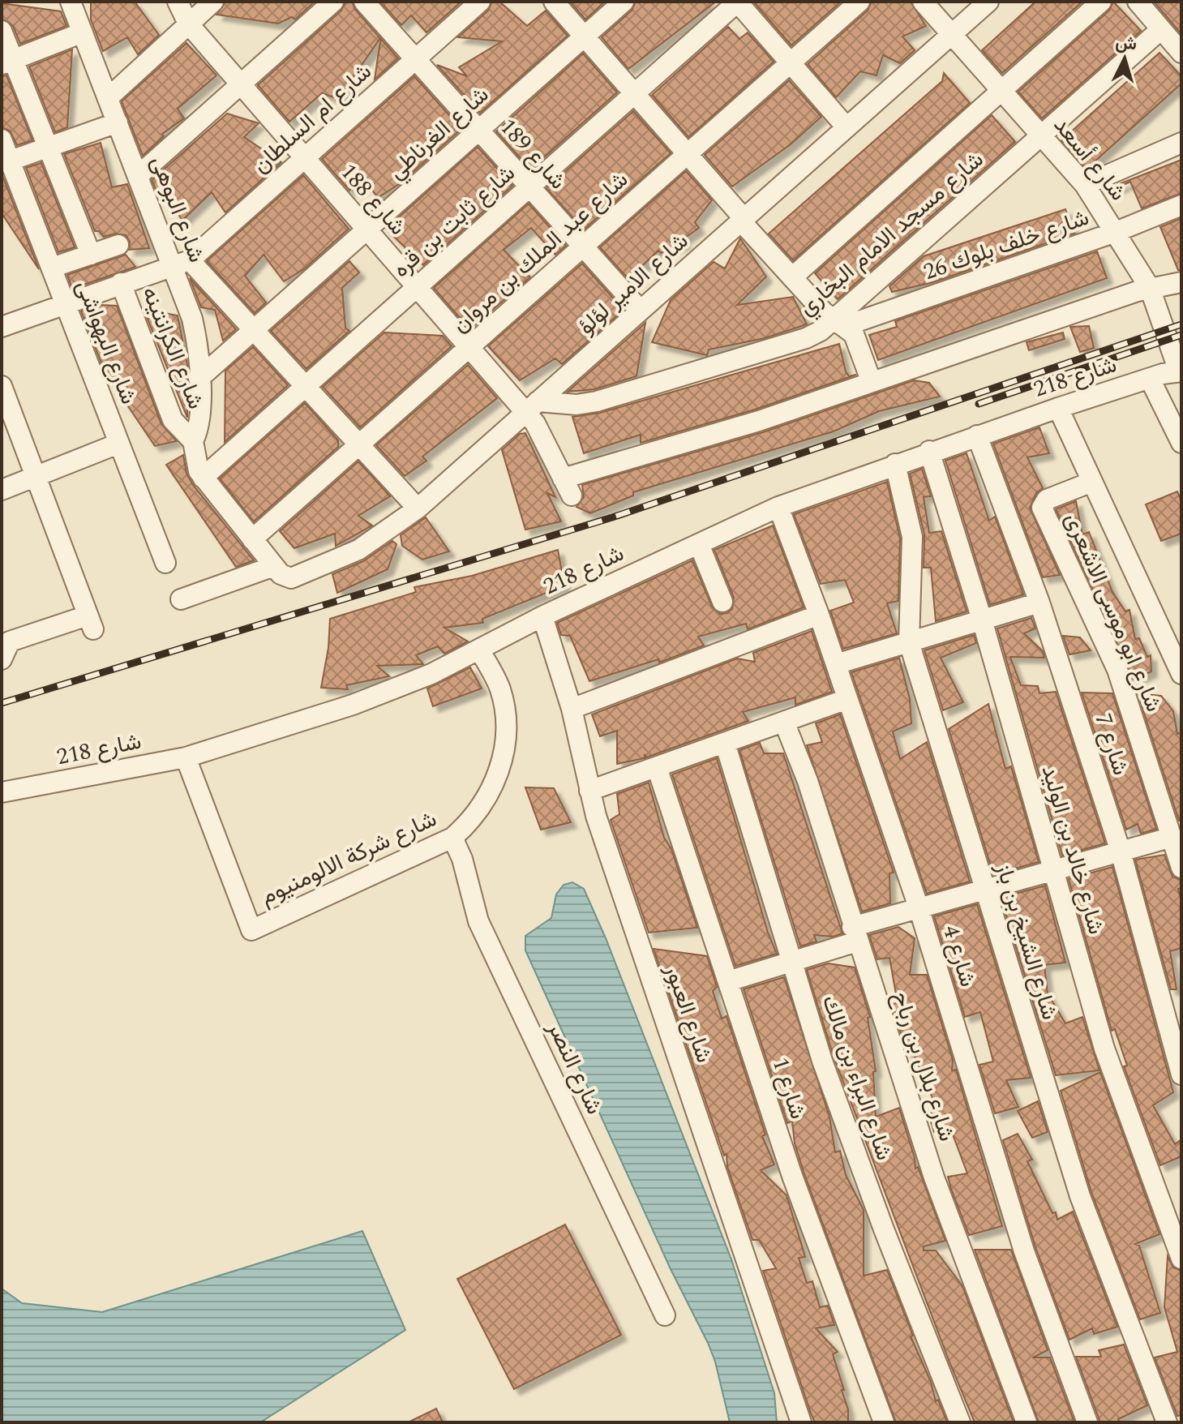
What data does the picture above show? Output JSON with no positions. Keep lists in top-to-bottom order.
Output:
{
  "streets": {
    "street": [
      "شارع ام السلطان",
      "شارع الغرناطي",
      "شارع 189",
      "شارع أسعد",
      "شارع 188",
      "شارع البوهى",
      "شارع ثابت بن قره",
      "شارع مسجد الامام البخاري",
      "شارع خلف بلوك 26",
      "شارع عبد الملك بن مروان",
      "شارع الامير لؤلؤ",
      "شارع البهواشى",
      "شارع الكرانتينه",
      "شارع 218",
      "شارع ابو موسى الاشعرى",
      "شارع 7",
      "شارع خالد بن الوليد",
      "شارع شركة الالومنيوم",
      "شارع الشيخ بن باز",
      "شارع 4",
      "شارع العبور",
      "شارع بلال بن رباح",
      "شارع النصر",
      "شارع البراء بن مالك",
      "شارع 1"
    ]
  },
  "crossings": [
    ["شارع ام السلطان", "شارع 189"],
    ["شارع ام السلطان", "شارع 188"],
    ["شارع ام السلطان", "شارع البوهى"],
    ["شارع الغرناطي", "شارع 189"],
    ["شارع الغرناطي", "شارع 188"],
    ["شارع الغرناطي", "شارع البوهى"],
    ["شارع 189", "شارع ثابت بن قره"],
    ["شارع 189", "شارع عبد الملك بن مروان"],
    ["شارع 189", "شارع الامير لؤلؤ"],
    ["شارع أسعد", "شارع مسجد الامام البخاري"],
    ["شارع أسعد", "شارع خلف بلوك 26"],
    ["شارع أسعد", "شارع الامير لؤلؤ"],
    ["شارع أسعد", "شارع 218"],
    ["شارع 188", "شارع ثابت بن قره"],
    ["شارع 188", "شارع مسجد الامام البخاري"],
    ["شارع 188", "شارع عبد الملك بن مروان"],
    ["شارع 188", "شارع الامير لؤلؤ"],
    ["شارع البوهى", "شارع الكرانتينه"],
    ["شارع ثابت بن قره", "شارع الكرانتينه"],
    ["شارع مسجد الامام البخاري", "شارع خلف بلوك 26"],
    ["شارع مسجد الامام البخاري", "شارع الامير لؤلؤ"],
    ["شارع عبد الملك بن مروان", "شارع الكرانتينه"],
    ["شارع الامير لؤلؤ", "شارع الكرانتينه"],
    ["شارع 218", "شارع 7"],
    ["شارع 218", "شارع خالد بن الوليد"],
    ["شارع 218", "شارع شركة الالومنيوم"],
    ["شارع 218", "شارع الشيخ بن باز"],
    ["شارع 218", "شارع 4"],
    ["شارع 218", "شارع العبور"],
    ["شارع شركة الالومنيوم", "شارع النصر"]
  ],
  "north": "top"
}
